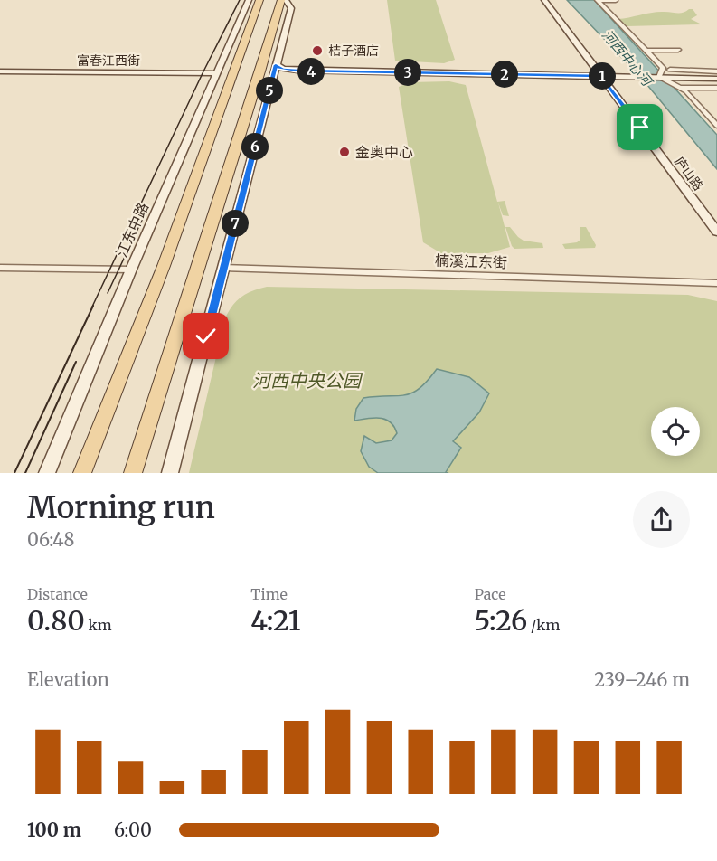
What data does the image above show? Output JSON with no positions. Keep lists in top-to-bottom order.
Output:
{
  "streets": {
    "street": [
      "富春江西街",
      "庐山路",
      "江东中路",
      "楠溪江东街"
    ]
  },
  "crossings": [
    ["富春江西街", "江东中路"]
  ],
  "water": ["河西中心河"],
  "parks": ["河西中央公园"],
  "places": ["桔子酒店", "金奥中心"],
  "page": {
    "pins": [
      "4",
      "3",
      "2",
      "1",
      "5",
      "6",
      "7"
    ],
    "heading": ["Morning run", "06:48"],
    "stats": [
      ["Distance", "0.80 km"],
      ["Time", "4:21"],
      ["Pace", "5:26 /km"]
    ],
    "chart": ["Elevation", "239–246 m"],
    "list": [
      {
        "name": "100 m",
        "note": "6:00"
      }
    ]
  }
}
